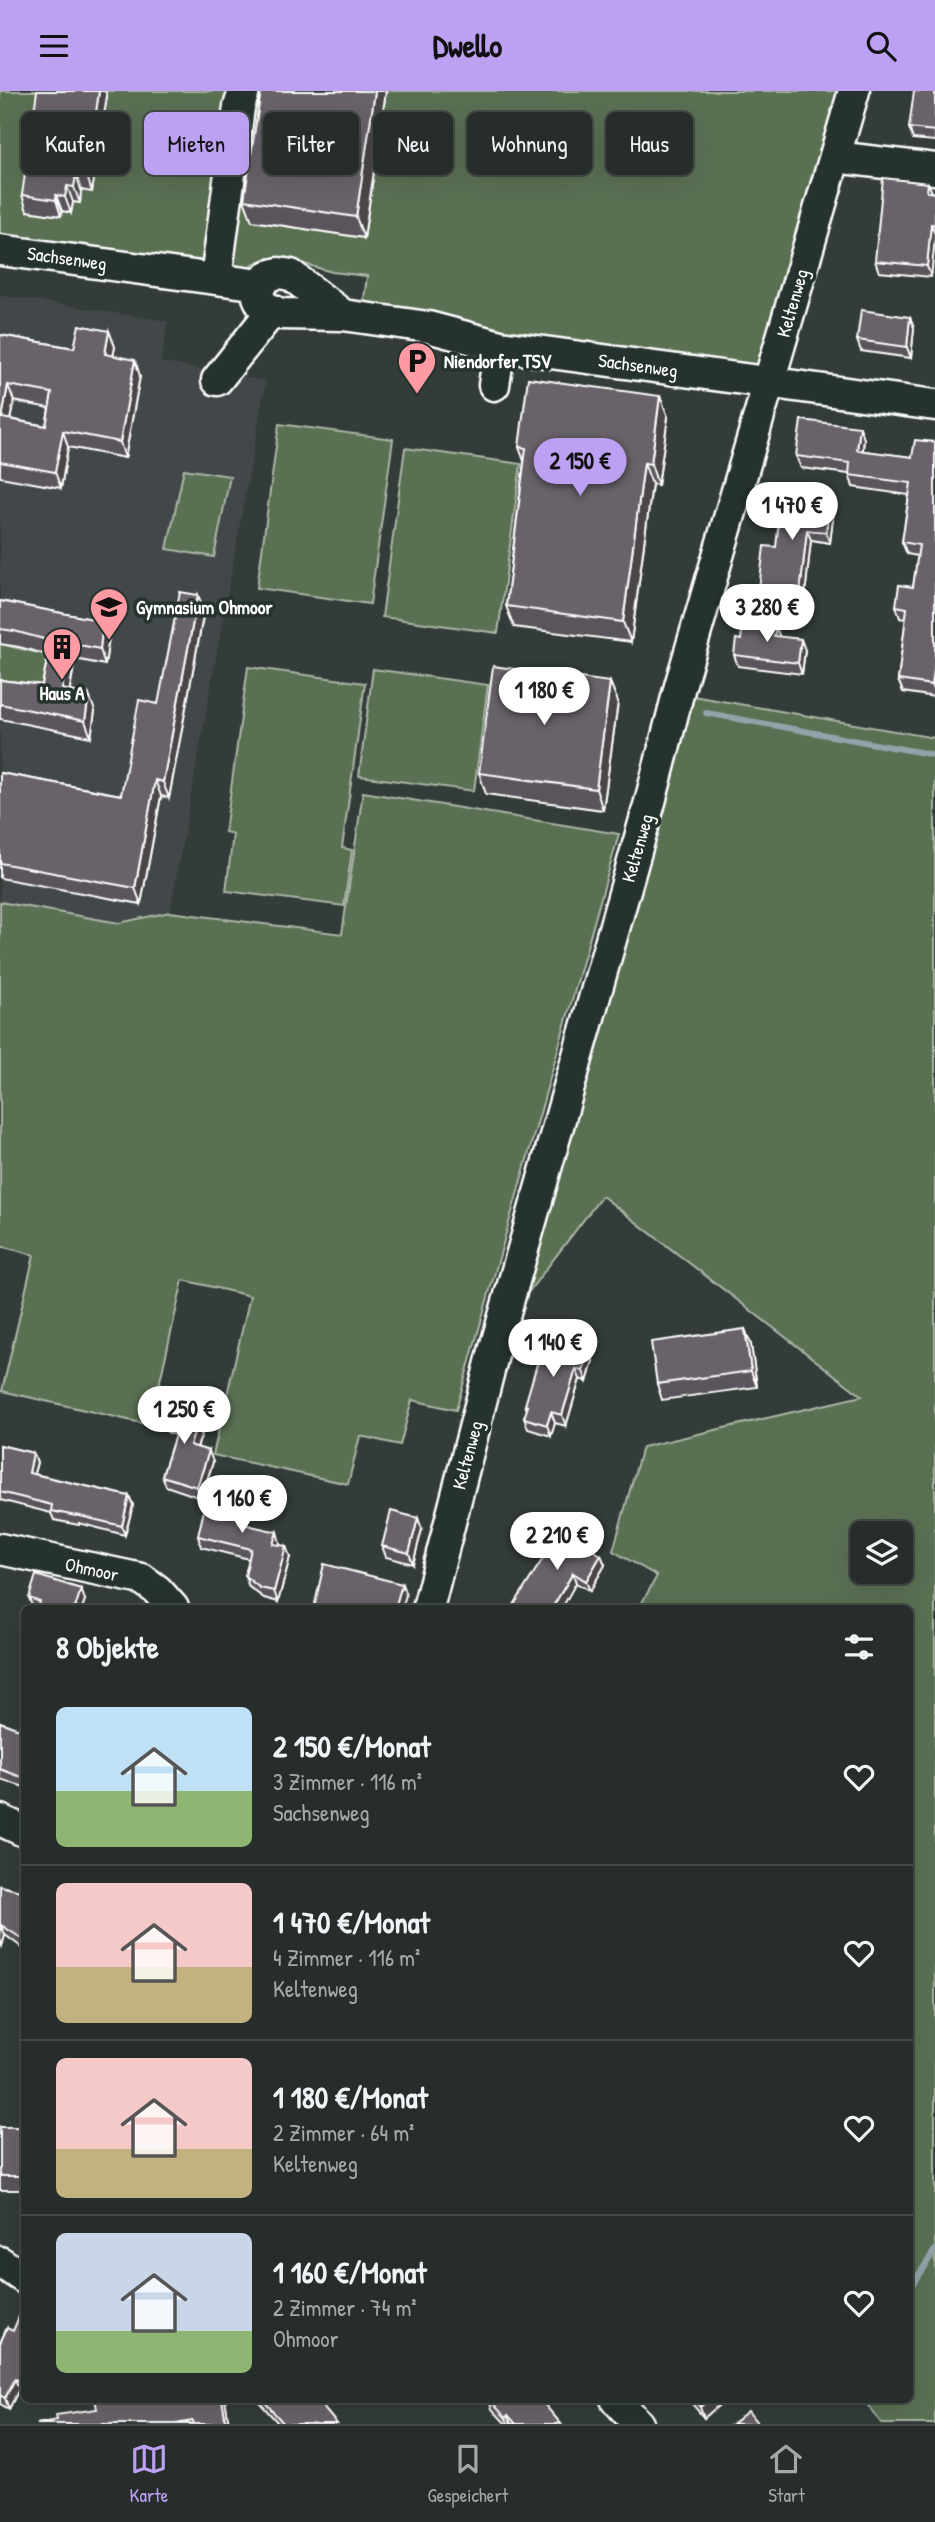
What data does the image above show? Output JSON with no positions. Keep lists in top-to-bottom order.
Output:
{
  "streets": {
    "street": ["Sachsenweg", "Keltenweg", "Ohmoor"]
  },
  "crossings": [
    ["Sachsenweg", "Keltenweg"]
  ],
  "places": {
    "parking": ["Niendorfer TSV"],
    "school or university": ["Gymnasium Ohmoor"],
    "building": ["Haus A"]
  },
  "page": {
    "header": "Dwello",
    "chip": [
      "Kaufen",
      "Mieten",
      "Filter",
      "Neu",
      "Wohnung",
      "Haus"
    ],
    "price": [
      "2 150 €",
      "1 470 €",
      "3 280 €",
      "1 180 €",
      "1 140 €",
      "1 250 €",
      "1 160 €",
      "2 210 €"
    ],
    "heading": "8 Objekte",
    "list": [
      {
        "name": "2 150 €/Monat",
        "note": "3 Zimmer · 116 m² · Sachsenweg"
      },
      {
        "name": "1 470 €/Monat",
        "note": "4 Zimmer · 116 m² · Keltenweg"
      },
      {
        "name": "1 180 €/Monat",
        "note": "2 Zimmer · 64 m² · Keltenweg"
      },
      {
        "name": "1 160 €/Monat",
        "note": "2 Zimmer · 74 m² · Ohmoor"
      }
    ],
    "tabs": ["Karte", "Gespeichert", "Start"]
  }
}
